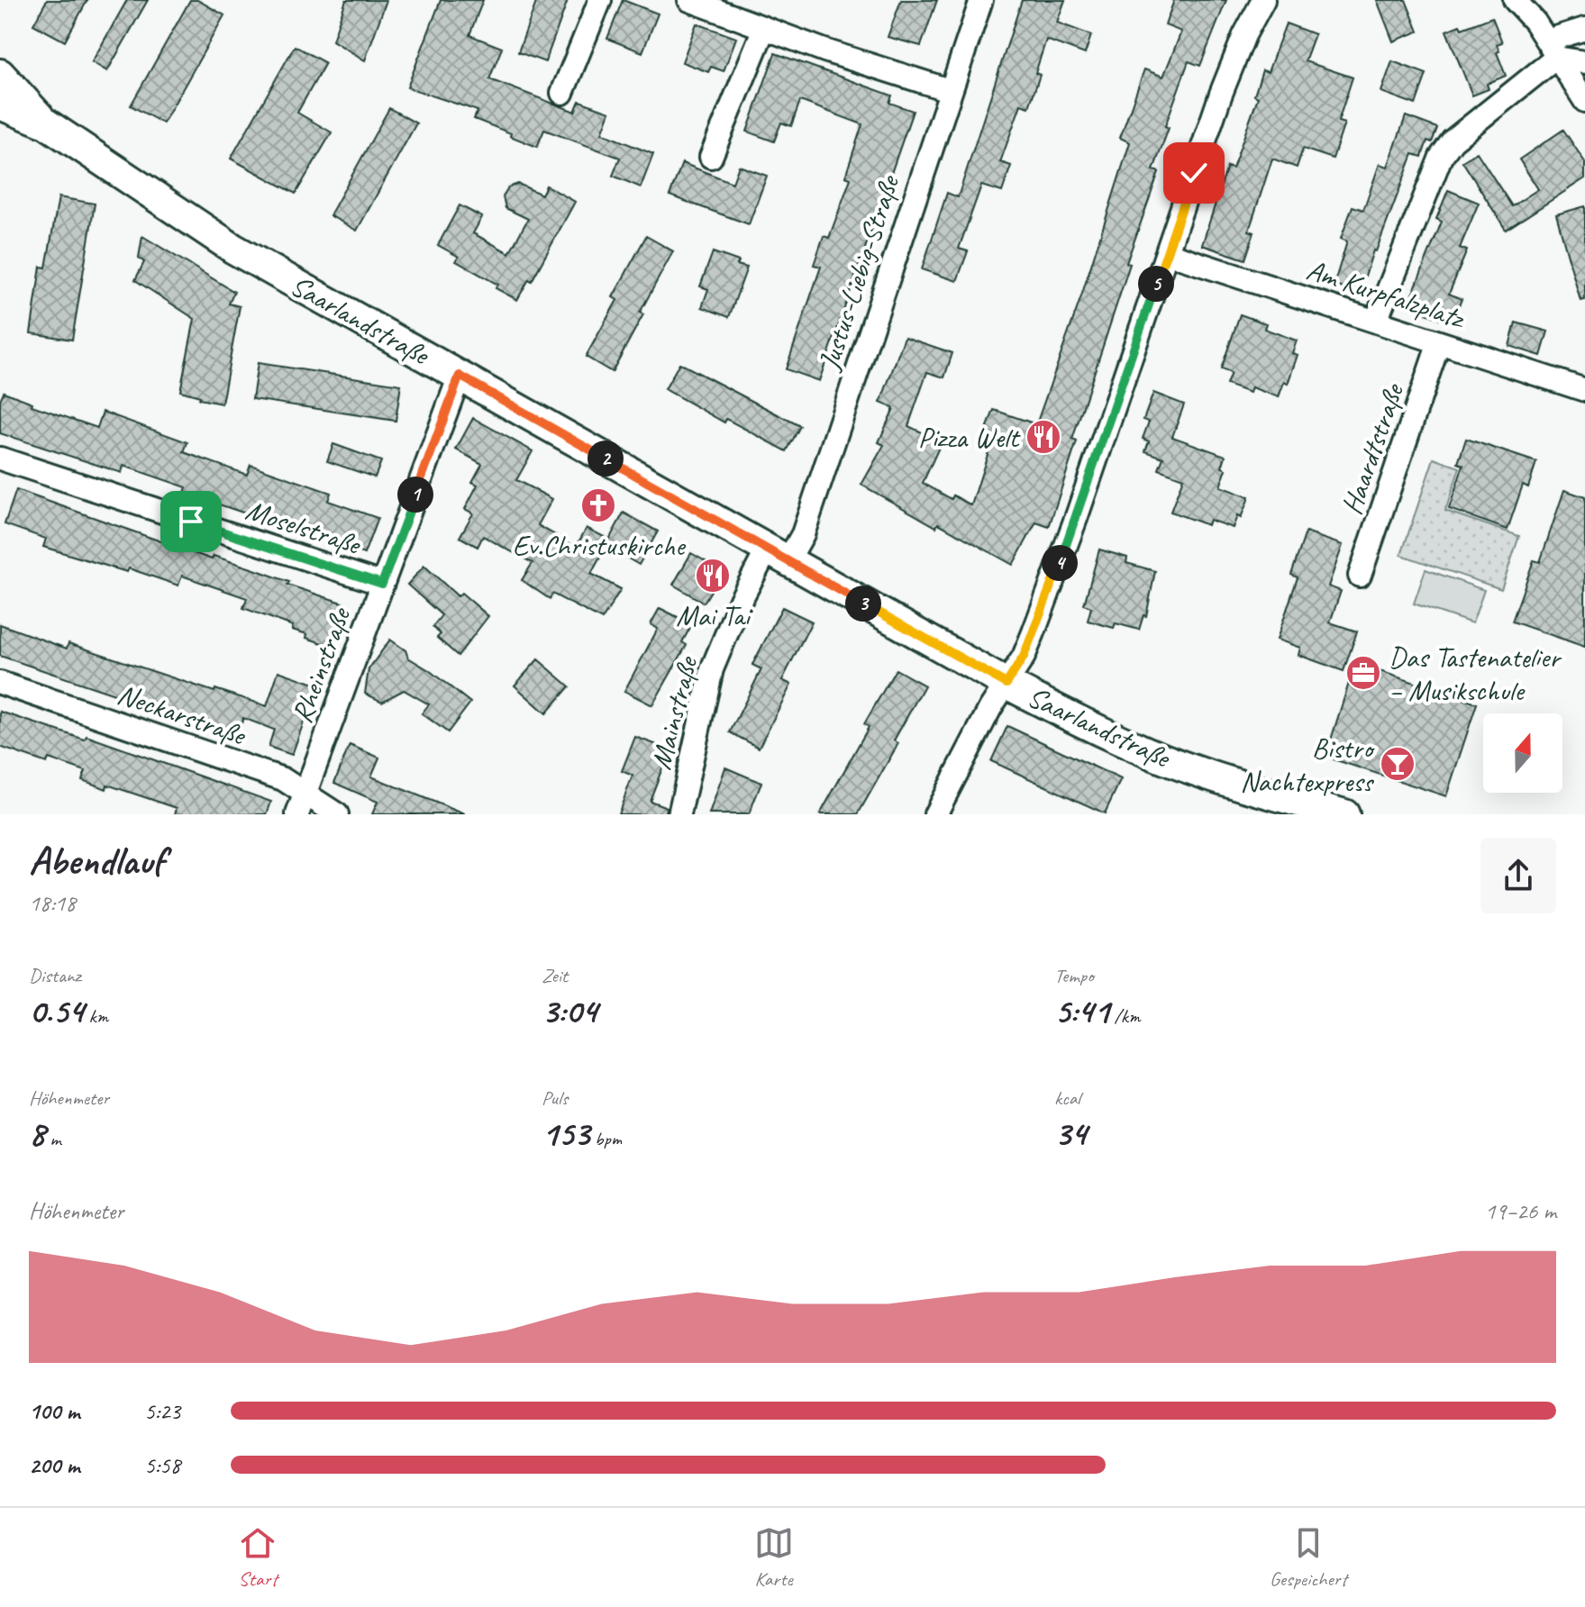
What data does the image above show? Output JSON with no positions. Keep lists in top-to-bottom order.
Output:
{
  "streets": {
    "street": [
      "Justus-Liebig-Straße",
      "Am Kurpfalzplatz",
      "Saarlandstraße",
      "Haardtstraße",
      "Moselstraße",
      "Rheinstraße",
      "Mainstraße",
      "Neckarstraße"
    ]
  },
  "crossings": [
    ["Justus-Liebig-Straße", "Saarlandstraße"],
    ["Justus-Liebig-Straße", "Mainstraße"],
    ["Am Kurpfalzplatz", "Haardtstraße"],
    ["Saarlandstraße", "Rheinstraße"],
    ["Saarlandstraße", "Mainstraße"],
    ["Moselstraße", "Rheinstraße"],
    ["Rheinstraße", "Neckarstraße"]
  ],
  "places": {
    "restaurant": ["Pizza Welt", "Mai Tai"],
    "church": ["Ev.Christuskirche"],
    "office": ["Das Tastenatelier – Musikschule"],
    "bar": ["Bistro Nachtexpress"]
  },
  "north": "top",
  "page": {
    "pins": [
      "5",
      "2",
      "1",
      "4",
      "3"
    ],
    "heading": ["Abendlauf", "18:18"],
    "stats": [
      ["Distanz", "0.54 km"],
      ["Zeit", "3:04"],
      ["Tempo", "5:41 /km"],
      ["Höhenmeter", "8 m"],
      ["Puls", "153 bpm"],
      ["kcal", "34"]
    ],
    "chart": ["Höhenmeter", "19–26 m"],
    "list": [
      {
        "name": "100 m",
        "note": "5:23"
      },
      {
        "name": "200 m",
        "note": "5:58"
      }
    ],
    "tabs": ["Start", "Karte", "Gespeichert"]
  }
}
